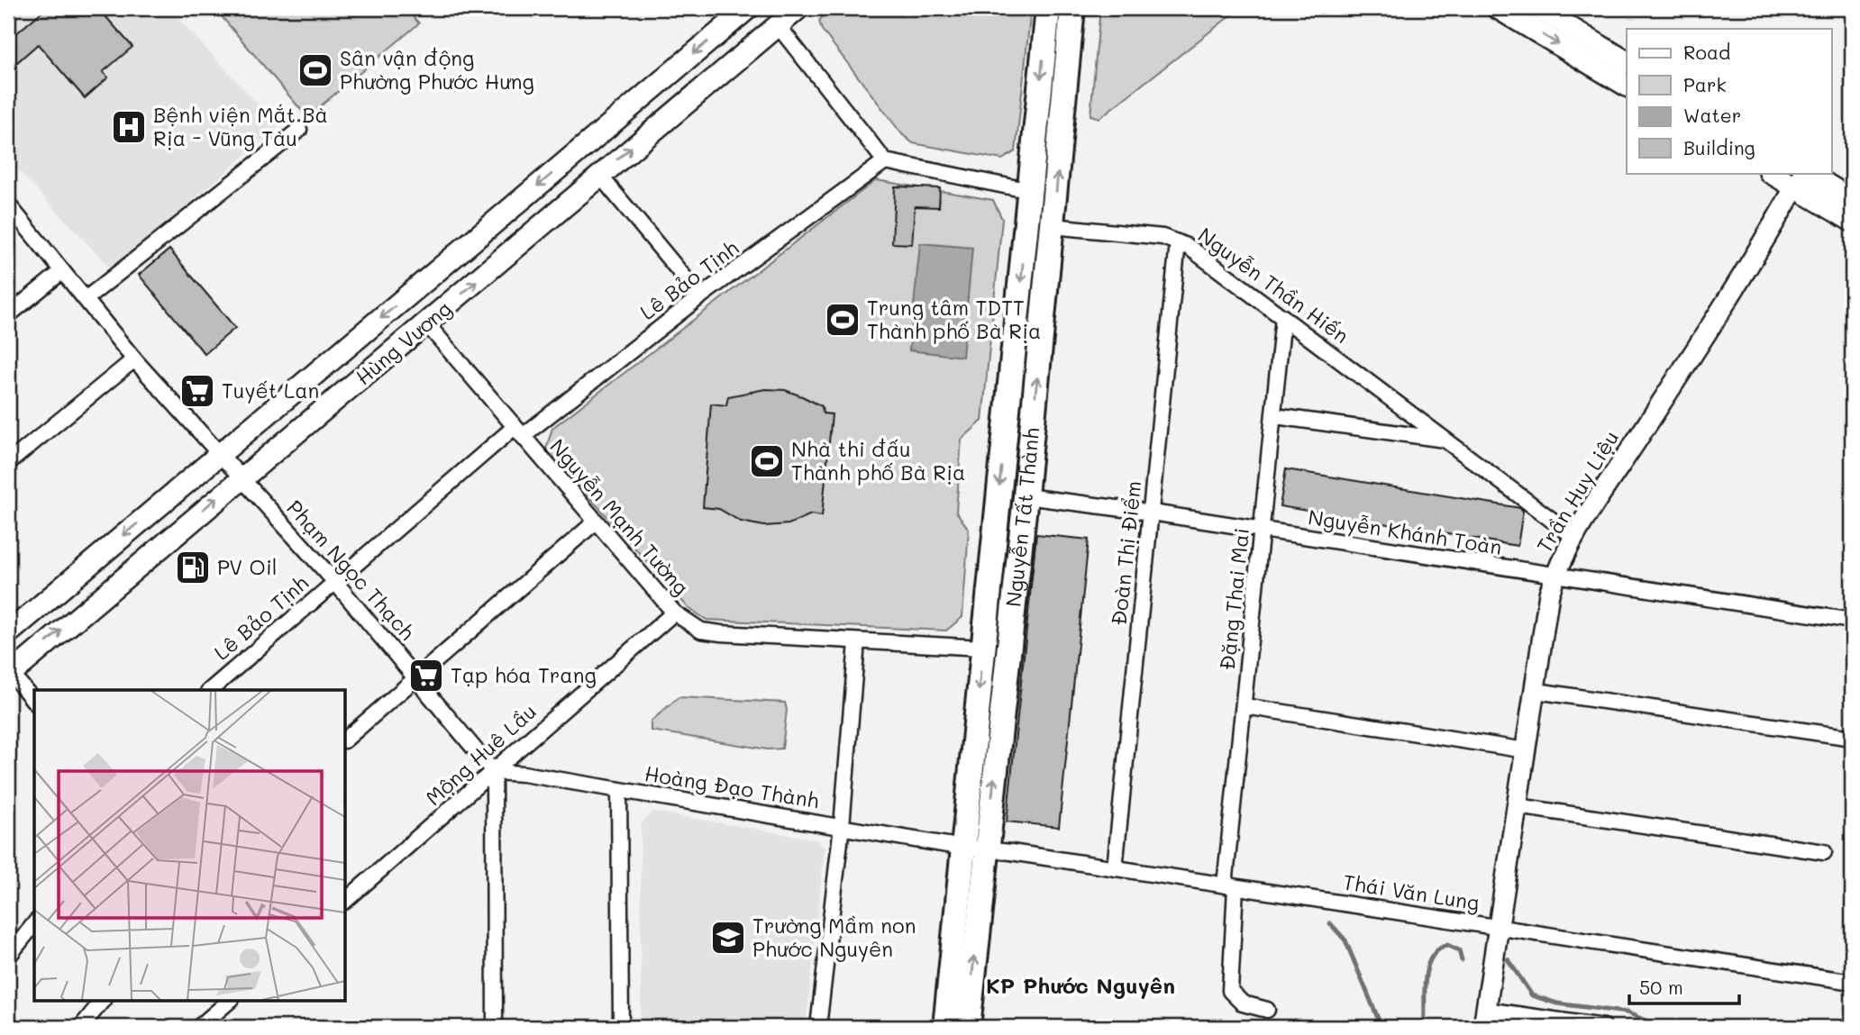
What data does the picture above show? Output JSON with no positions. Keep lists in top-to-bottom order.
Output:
{
  "streets": {
    "main road": ["Hùng Vương", "Nguyễn Tất Thành"],
    "street": [
      "Lê Bảo Tịnh",
      "Nguyễn Thần Hiến",
      "Trần Huy Liệu",
      "Nguyễn Mạnh Tường",
      "Nguyễn Khánh Toàn",
      "Đoàn Thị Điểm",
      "Phạm Ngọc Thạch",
      "Đặng Thai Mai",
      "Mộng Huê Lầu",
      "Hoàng Đạo Thành",
      "Thái Văn Lung"
    ]
  },
  "crossings": [
    ["Lê Bảo Tịnh", "Nguyễn Mạnh Tường"],
    ["Lê Bảo Tịnh", "Phạm Ngọc Thạch"],
    ["Nguyễn Thần Hiến", "Trần Huy Liệu"],
    ["Nguyễn Thần Hiến", "Nguyễn Tất Thành"],
    ["Nguyễn Thần Hiến", "Đoàn Thị Điểm"],
    ["Nguyễn Thần Hiến", "Đặng Thai Mai"],
    ["Hùng Vương", "Nguyễn Mạnh Tường"],
    ["Hùng Vương", "Phạm Ngọc Thạch"],
    ["Trần Huy Liệu", "Nguyễn Khánh Toàn"],
    ["Trần Huy Liệu", "Thái Văn Lung"],
    ["Nguyễn Mạnh Tường", "Nguyễn Tất Thành"],
    ["Nguyễn Mạnh Tường", "Mộng Huê Lầu"],
    ["Nguyễn Tất Thành", "Nguyễn Khánh Toàn"],
    ["Nguyễn Tất Thành", "Hoàng Đạo Thành"],
    ["Nguyễn Tất Thành", "Thái Văn Lung"],
    ["Nguyễn Khánh Toàn", "Đoàn Thị Điểm"],
    ["Nguyễn Khánh Toàn", "Đặng Thai Mai"],
    ["Đoàn Thị Điểm", "Thái Văn Lung"],
    ["Phạm Ngọc Thạch", "Mộng Huê Lầu"],
    ["Phạm Ngọc Thạch", "Hoàng Đạo Thành"],
    ["Đặng Thai Mai", "Thái Văn Lung"],
    ["Mộng Huê Lầu", "Hoàng Đạo Thành"],
    ["Hoàng Đạo Thành", "Thái Văn Lung"]
  ],
  "districts": ["KP Phước Nguyên"],
  "places": {
    "sports": ["Sân vận động Phường Phước Hưng", "Trung tâm TDTT Thành phố Bà Rịa", "Nhà thi đấu Thành phố Bà Rịa"],
    "hospital": ["Bệnh viện Mắt Bà Rịa - Vũng Tàu"],
    "supermarket": ["Tuyết Lan", "Tạp hóa Trang"],
    "fuel station": ["PV Oil"],
    "school or university": ["Trường Mầm non Phước Nguyên"]
  },
  "legend": [
    "Road",
    "Park",
    "Water",
    "Building"
  ],
  "scale_bar": "50 m"
}
